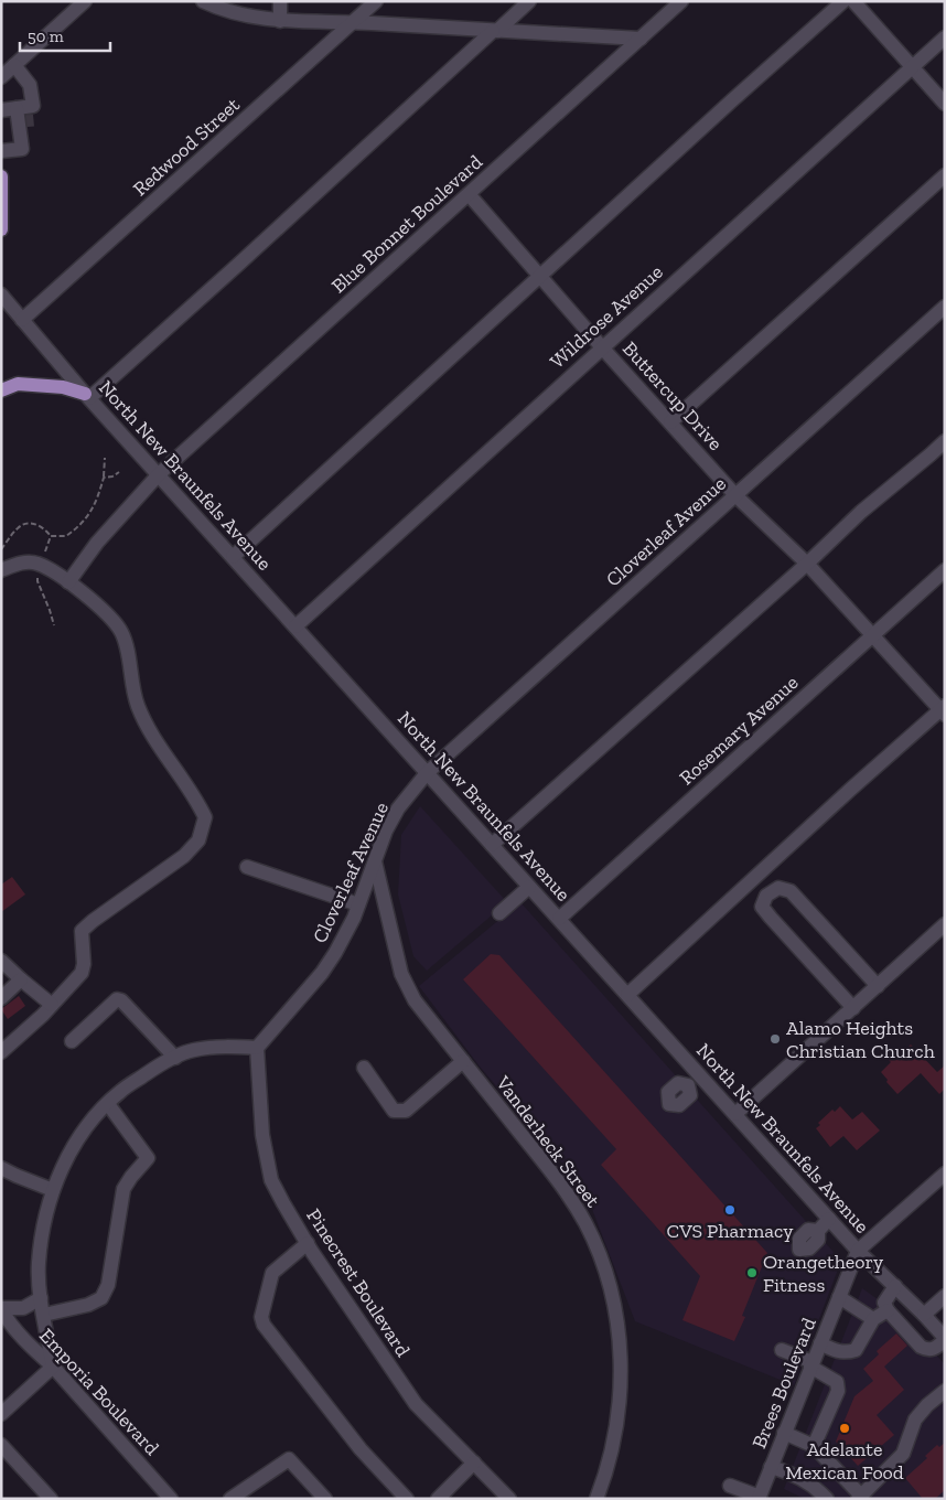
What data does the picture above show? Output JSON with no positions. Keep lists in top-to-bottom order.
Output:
{
  "streets": {
    "street": [
      "Redwood Street",
      "Blue Bonnet Boulevard",
      "Wildrose Avenue",
      "Buttercup Drive",
      "North New Braunfels Avenue",
      "Cloverleaf Avenue",
      "Rosemary Avenue",
      "Vanderheck Street",
      "Pinecrest Boulevard",
      "Brees Boulevard",
      "Emporia Boulevard"
    ]
  },
  "crossings": [
    ["Redwood Street", "North New Braunfels Avenue"],
    ["Blue Bonnet Boulevard", "Buttercup Drive"],
    ["Blue Bonnet Boulevard", "North New Braunfels Avenue"],
    ["Wildrose Avenue", "Buttercup Drive"],
    ["Wildrose Avenue", "North New Braunfels Avenue"],
    ["Buttercup Drive", "Cloverleaf Avenue"],
    ["Buttercup Drive", "Rosemary Avenue"],
    ["North New Braunfels Avenue", "Cloverleaf Avenue"],
    ["North New Braunfels Avenue", "Rosemary Avenue"],
    ["North New Braunfels Avenue", "Brees Boulevard"],
    ["Cloverleaf Avenue", "Vanderheck Street"],
    ["Cloverleaf Avenue", "Pinecrest Boulevard"]
  ],
  "places": [
    "Alamo Heights Christian Church",
    "CVS Pharmacy",
    "Orangetheory Fitness",
    "Adelante Mexican Food"
  ],
  "scale_bar": "50 m"
}
